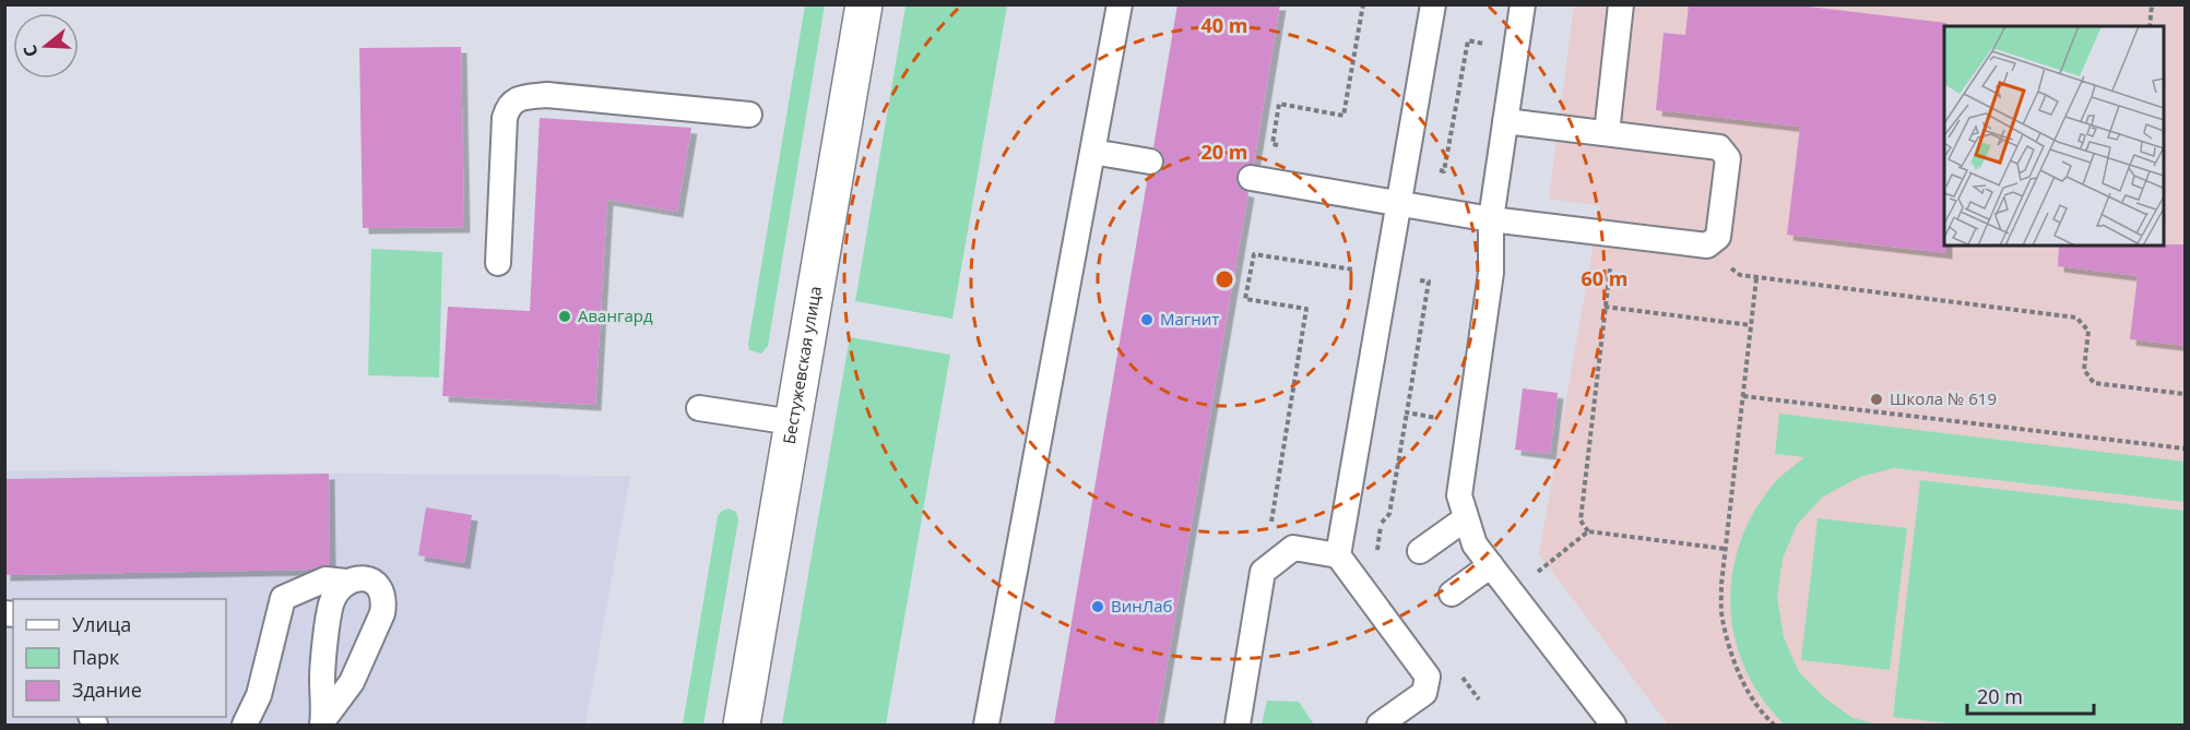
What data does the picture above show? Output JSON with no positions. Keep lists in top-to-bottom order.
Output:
{
  "streets": {
    "street": ["Бестужевская улица"]
  },
  "places": [
    "Авангард",
    "Магнит",
    "Школа № 619",
    "ВинЛаб"
  ],
  "legend": ["Улица", "Парк", "Здание"],
  "scale_bar": "20 m",
  "north": "left",
  "rings": ["40 m", "20 m", "60 m"]
}
